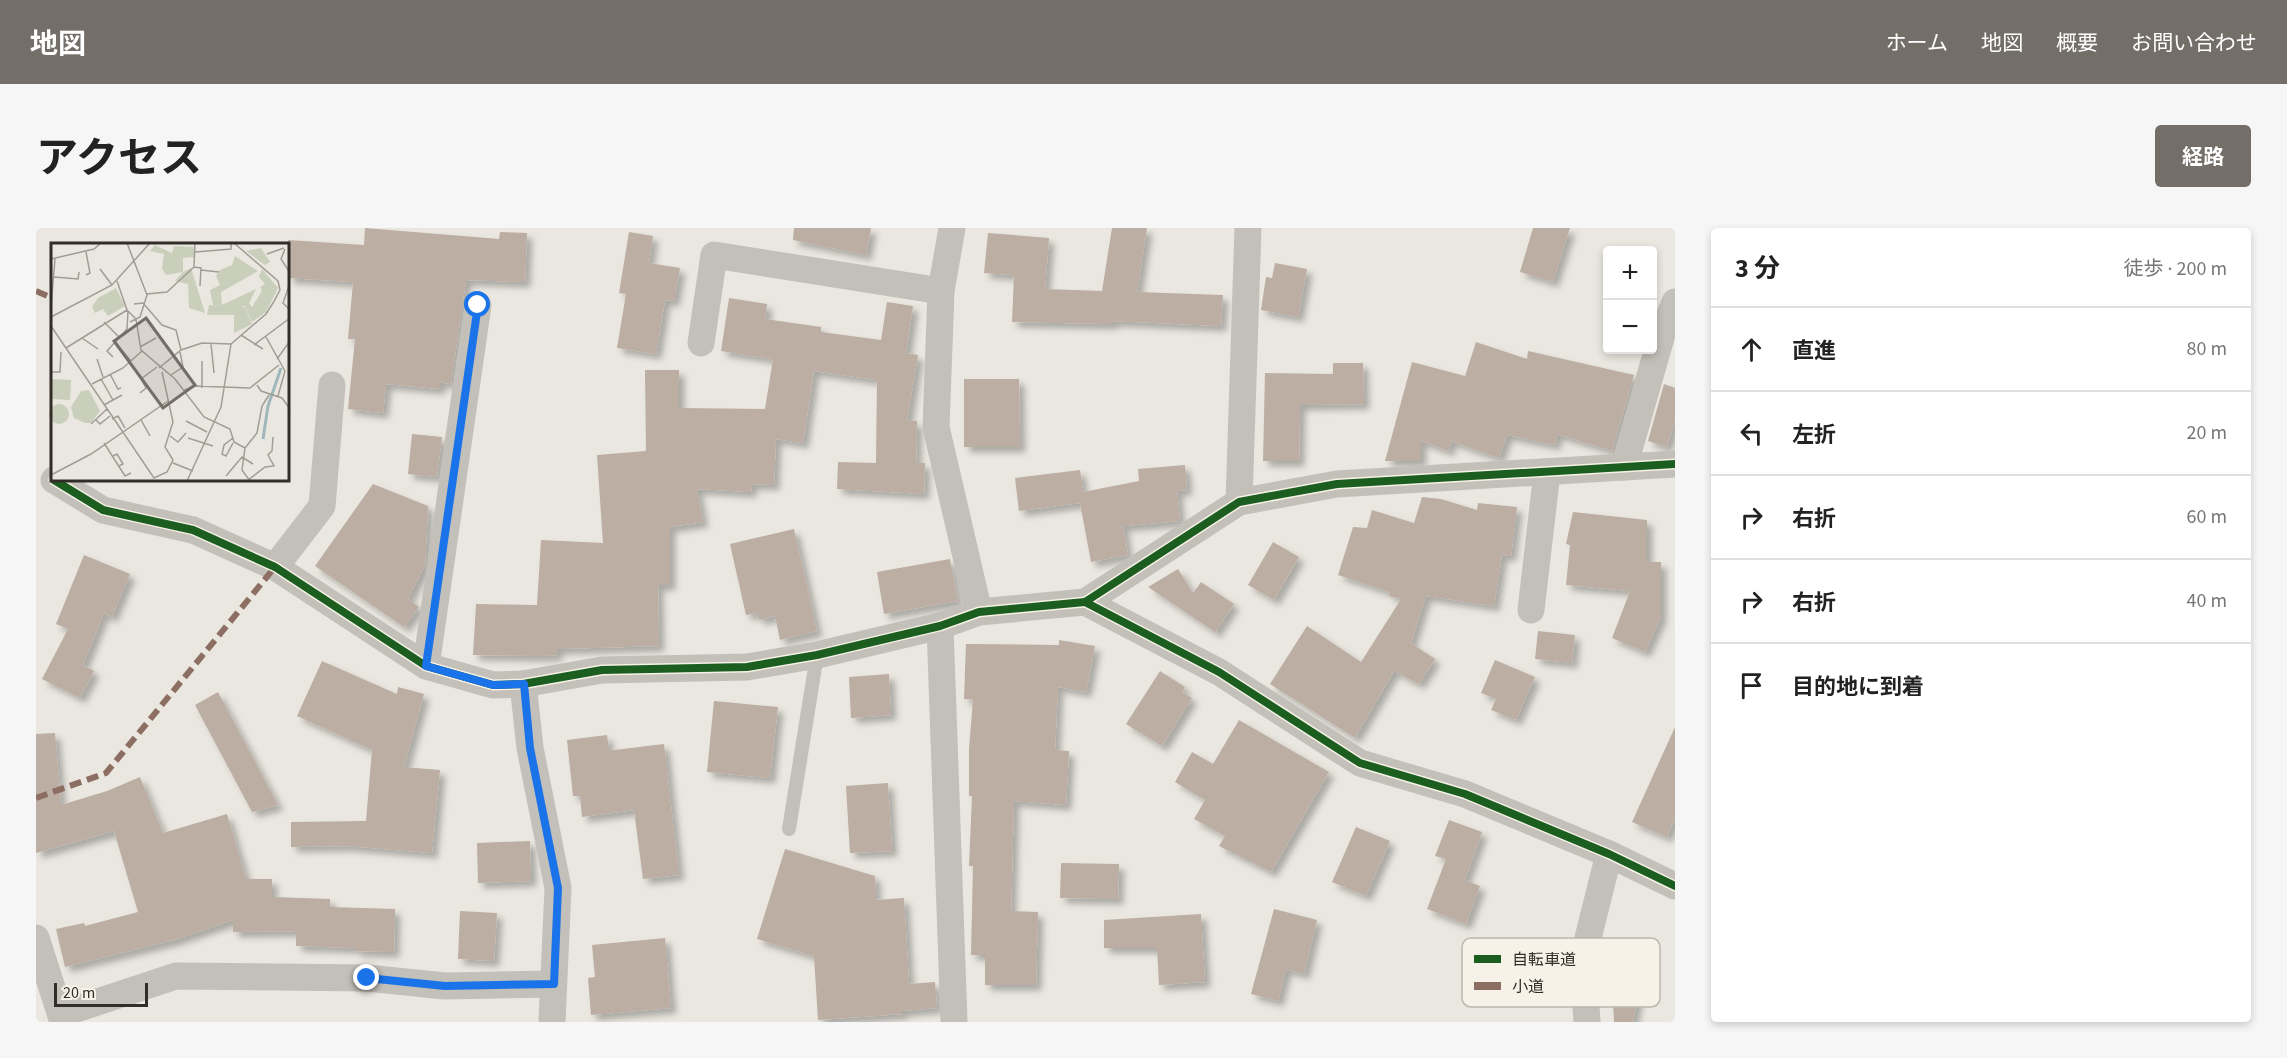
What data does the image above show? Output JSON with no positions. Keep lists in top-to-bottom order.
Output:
{
  "legend": ["自転車道", "小道"],
  "scale_bar": "20 m",
  "page": {
    "header": "地図",
    "nav": [
      "ホーム",
      "地図",
      "概要",
      "お問い合わせ"
    ],
    "title": "アクセス",
    "buttons": "経路",
    "heading": ["3 分", "徒歩 · 200 m"],
    "map_buttons": ["+", "−"],
    "list": [
      ["直進", "80 m"],
      ["左折", "20 m"],
      ["右折", "60 m"],
      ["右折", "40 m"],
      "目的地に到着"
    ],
    "scale": "20 m"
  }
}
